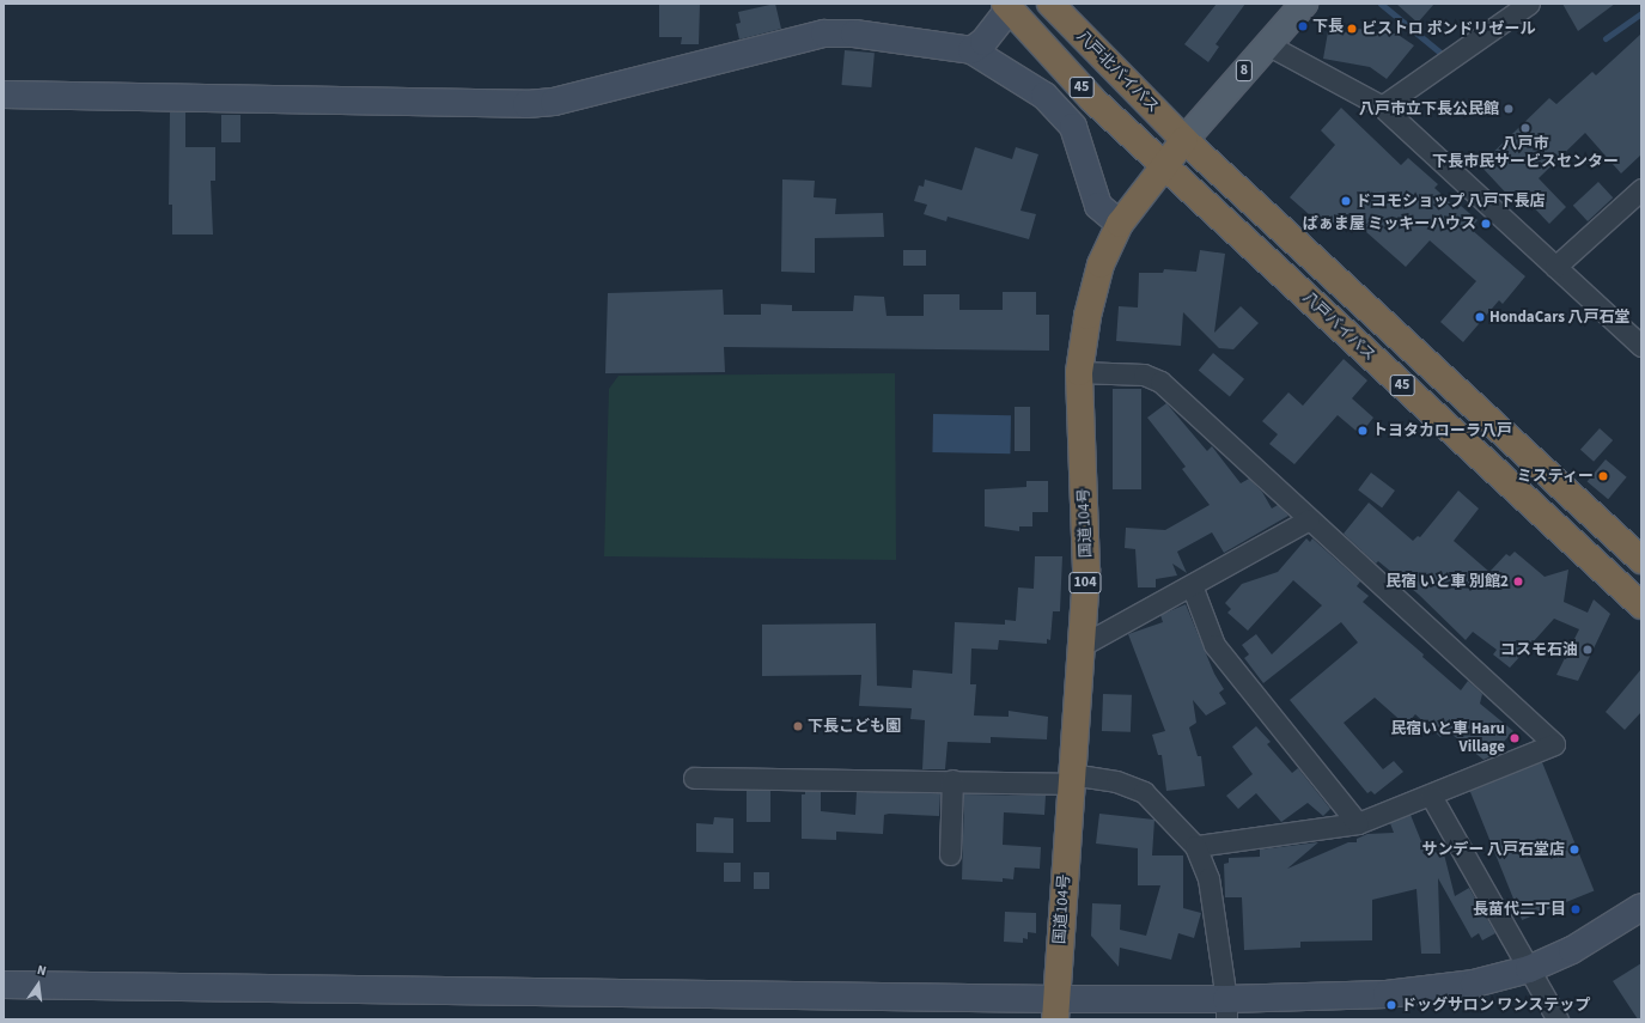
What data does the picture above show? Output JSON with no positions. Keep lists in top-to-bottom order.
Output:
{
  "streets": {
    "highway": [
      "八戸北バイパス",
      "45",
      "八戸バイパス",
      "国道104号",
      "104"
    ],
    "main road": ["8"]
  },
  "crossings": [
    ["8", "八戸北バイパス"],
    ["8", "45"],
    ["8", "国道104号"],
    ["八戸北バイパス", "45"],
    ["八戸北バイパス", "国道104号"],
    ["45", "八戸バイパス"],
    ["45", "国道104号"],
    ["八戸バイパス", "国道104号"]
  ],
  "places": [
    "下長",
    "ビストロ ポンドリゼール",
    "八戸市立下長公民館",
    "八戸市 下長市民サービスセンター",
    "ドコモショップ 八戸下長店",
    "ぱぁま屋 ミッキーハウス",
    "HondaCars 八戸石堂",
    "トヨタカローラ八戸",
    "ミスティー",
    "民宿 いと車 別館2",
    "コスモ石油",
    "下長こども園",
    "民宿いと車 Haru Village",
    "サンデー 八戸石堂店",
    "長苗代二丁目",
    "ドッグサロン ワンステップ"
  ],
  "north": "top"
}
